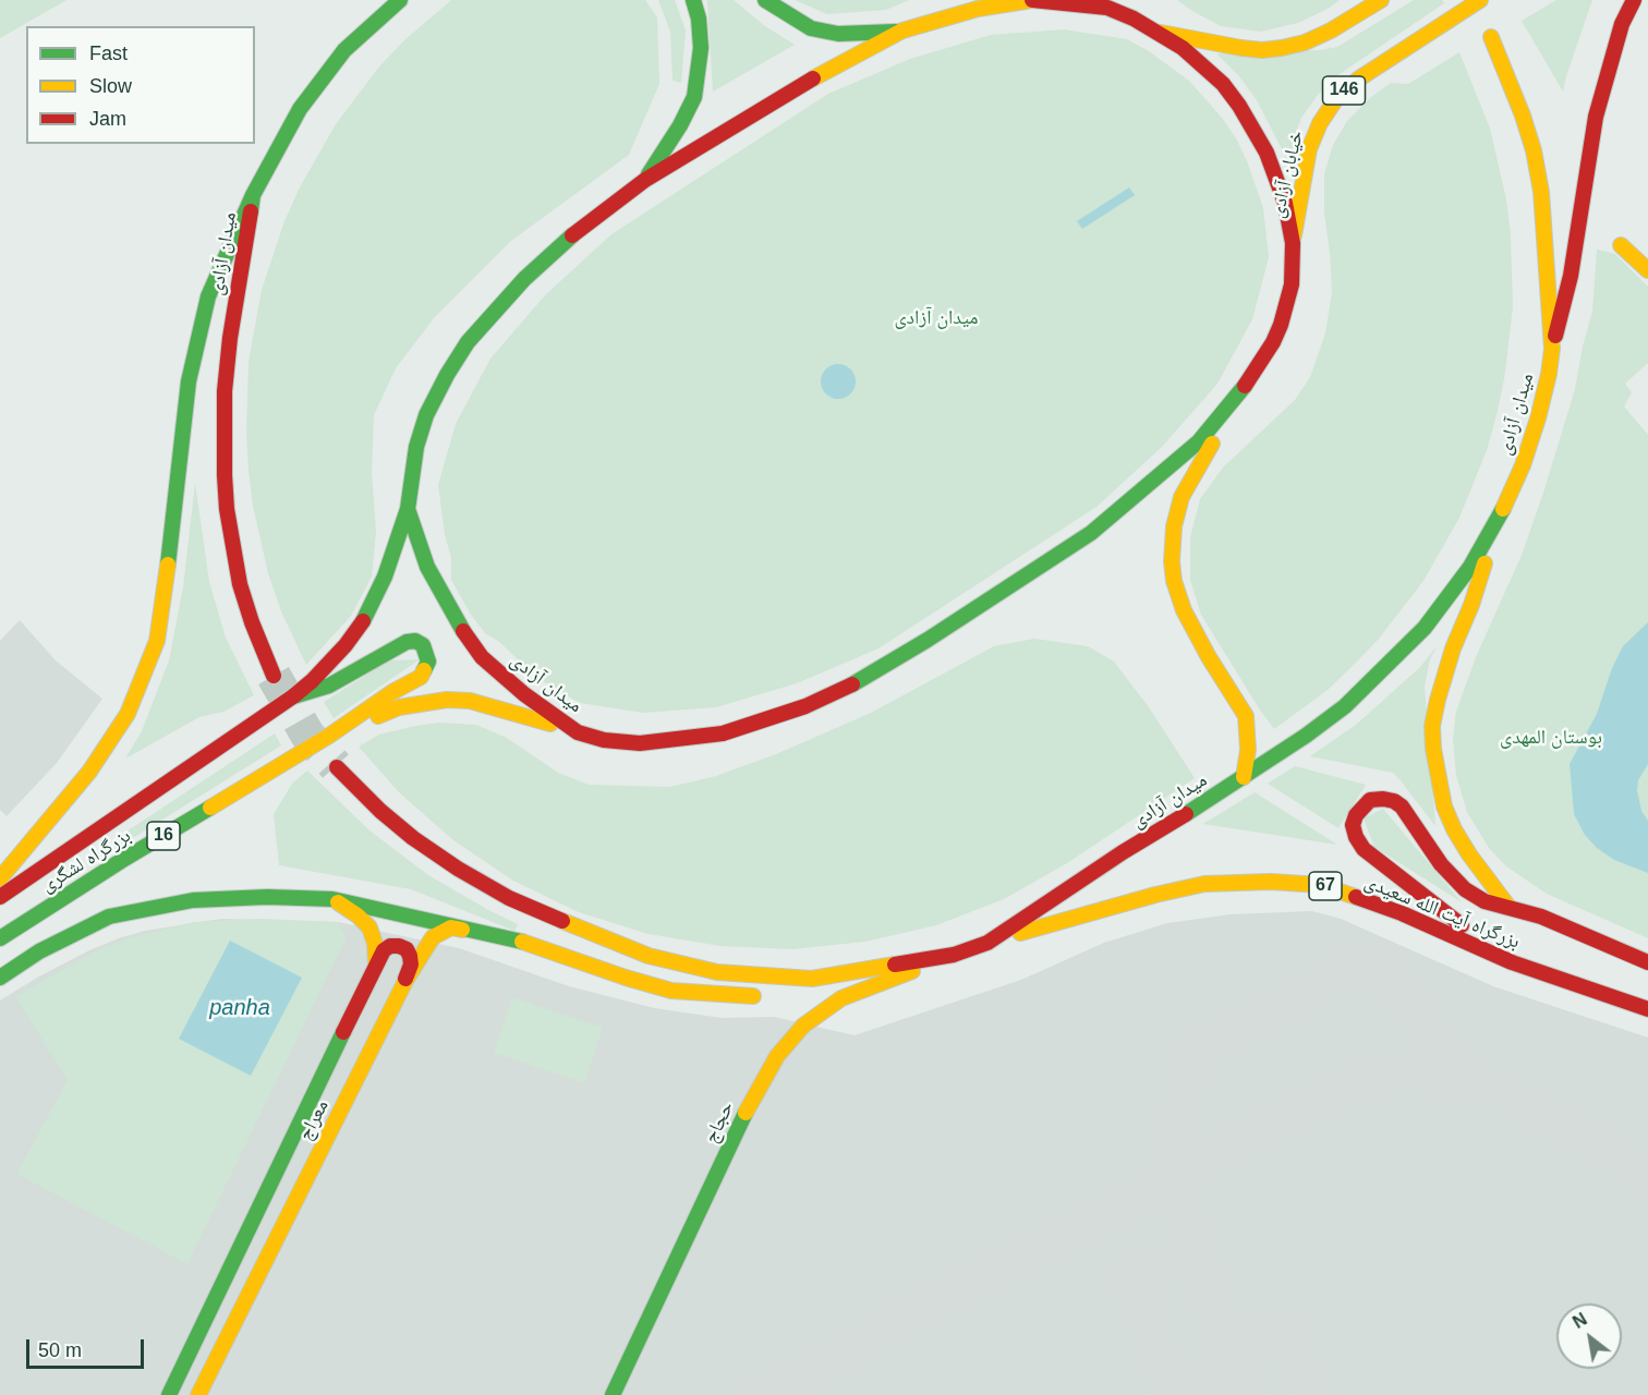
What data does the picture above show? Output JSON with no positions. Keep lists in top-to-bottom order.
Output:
{
  "streets": {
    "main road": [
      "146",
      "خیابان آزادی",
      "میدان آزادی",
      "16",
      "بزرگراه لشگری",
      "67",
      "بزرگراه آیت الله سعیدی",
      "معراج",
      "حجاج"
    ]
  },
  "crossings": [
    ["خیابان آزادی", "میدان آزادی"],
    ["میدان آزادی", "16"],
    ["میدان آزادی", "بزرگراه آیت الله سعیدی"],
    ["میدان آزادی", "حجاج"],
    ["16", "بزرگراه لشگری"]
  ],
  "water": ["panha"],
  "parks": ["میدان آزادی", "بوستان المهدی"],
  "legend": ["Fast", "Slow", "Jam"],
  "scale_bar": "50 m",
  "north": "top left"
}
